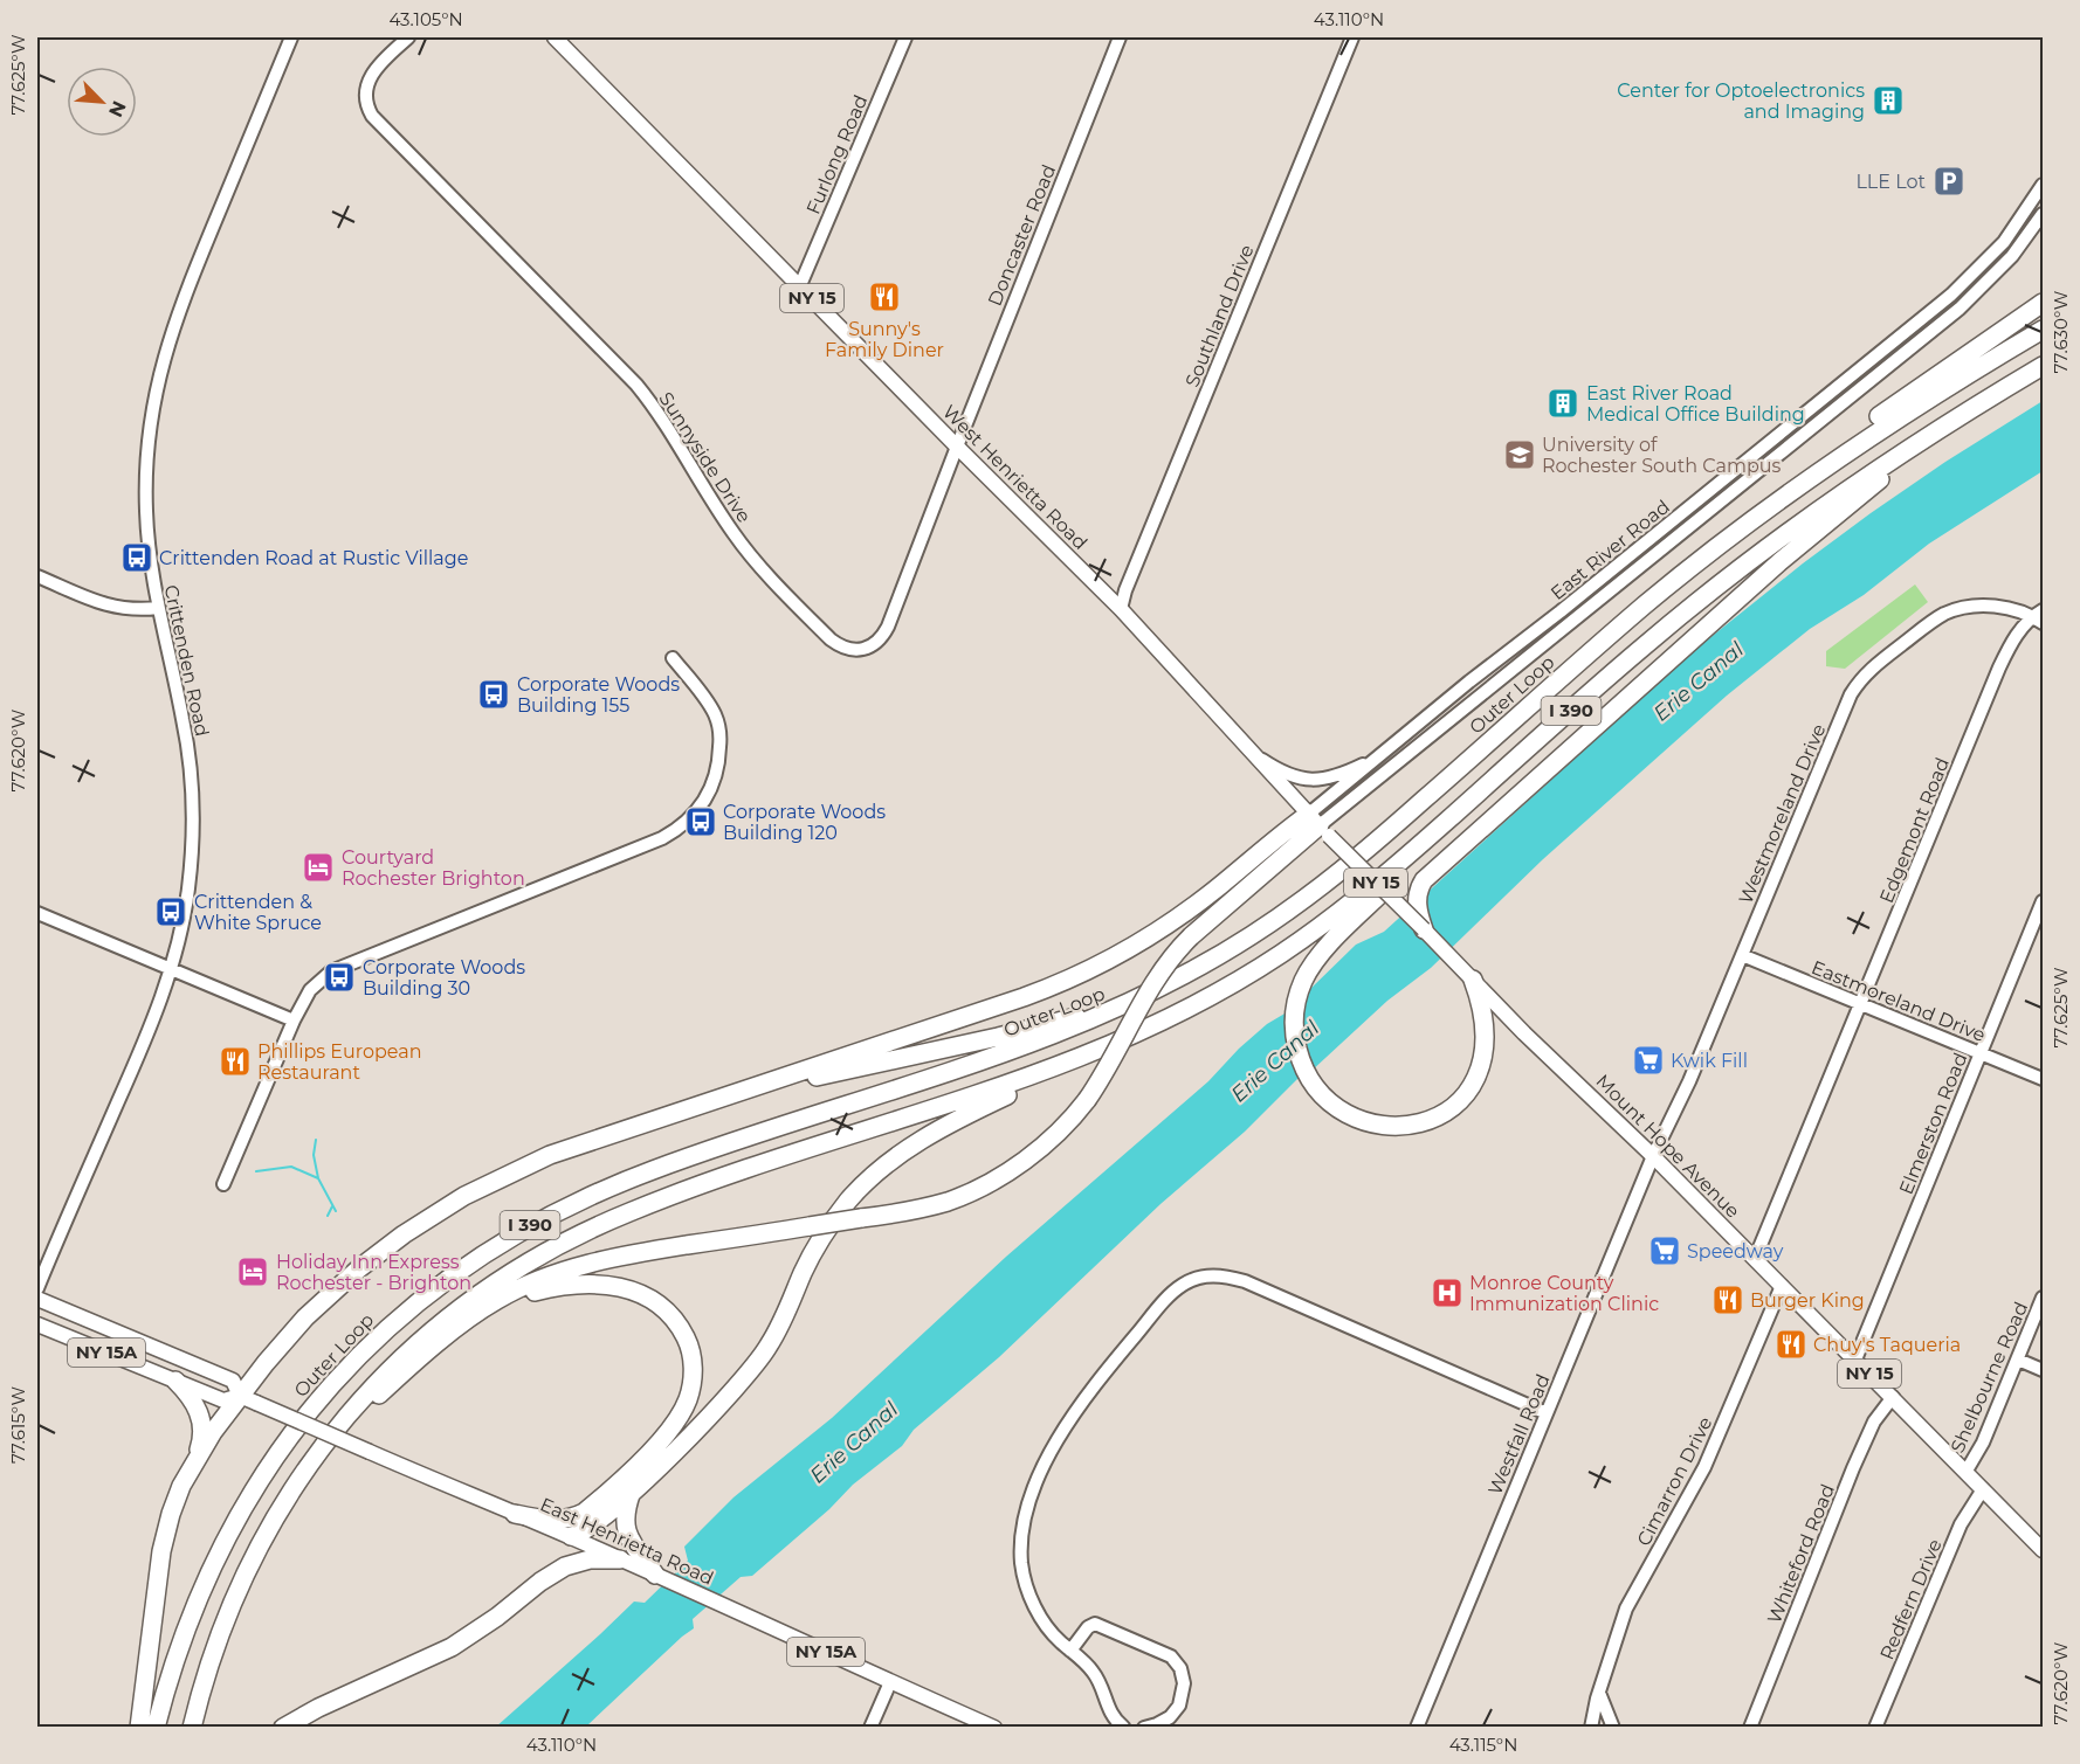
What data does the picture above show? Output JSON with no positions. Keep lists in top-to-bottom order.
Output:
{
  "streets": {
    "highway": ["Outer Loop", "I 390"],
    "main road": [
      "NY 15",
      "West Henrietta Road",
      "Mount Hope Avenue",
      "NY 15A",
      "East Henrietta Road"
    ],
    "street": [
      "Furlong Road",
      "Doncaster Road",
      "Southland Drive",
      "Sunnyside Drive",
      "East River Road",
      "Crittenden Road",
      "Westmoreland Drive",
      "Edgemont Road",
      "Eastmoreland Drive",
      "Elmerston Road",
      "Shelbourne Road",
      "Westfall Road",
      "Cimarron Drive",
      "Whiteford Road",
      "Redfern Drive"
    ]
  },
  "crossings": [
    ["Furlong Road", "West Henrietta Road"],
    ["Doncaster Road", "Sunnyside Drive"],
    ["Doncaster Road", "West Henrietta Road"],
    ["Southland Drive", "West Henrietta Road"],
    ["Sunnyside Drive", "West Henrietta Road"],
    ["West Henrietta Road", "East River Road"],
    ["West Henrietta Road", "Mount Hope Avenue"],
    ["Westmoreland Drive", "Edgemont Road"],
    ["Westmoreland Drive", "Eastmoreland Drive"],
    ["Westmoreland Drive", "Mount Hope Avenue"],
    ["Westmoreland Drive", "Westfall Road"],
    ["Edgemont Road", "Eastmoreland Drive"],
    ["Edgemont Road", "Mount Hope Avenue"],
    ["Eastmoreland Drive", "Elmerston Road"],
    ["Elmerston Road", "Mount Hope Avenue"],
    ["Mount Hope Avenue", "Shelbourne Road"],
    ["Mount Hope Avenue", "Westfall Road"],
    ["Mount Hope Avenue", "Cimarron Drive"],
    ["Mount Hope Avenue", "Whiteford Road"],
    ["Mount Hope Avenue", "Redfern Drive"]
  ],
  "water": ["Erie Canal"],
  "places": {
    "building": ["Center for Optoelectronics and Imaging", "East River Road Medical Office Building"],
    "parking": ["LLE Lot"],
    "restaurant": [
      "Sunny's Family Diner",
      "Phillips European Restaurant",
      "Burger King",
      "Chuy's Taqueria"
    ],
    "school or university": ["University of Rochester South Campus"],
    "bus stop": [
      "Crittenden Road at Rustic Village",
      "Corporate Woods Building 155",
      "Corporate Woods Building 120",
      "Crittenden & White Spruce",
      "Corporate Woods Building 30"
    ],
    "hotel": ["Courtyard Rochester Brighton", "Holiday Inn Express Rochester - Brighton"],
    "supermarket": ["Kwik Fill", "Speedway"],
    "hospital": ["Monroe County Immunization Clinic"]
  },
  "north": "bottom right",
  "coordinates": [
    "43.105°N",
    "43.110°N",
    "77.625°W",
    "77.630°W",
    "77.620°W",
    "77.615°W",
    "43.115°N"
  ]
}
